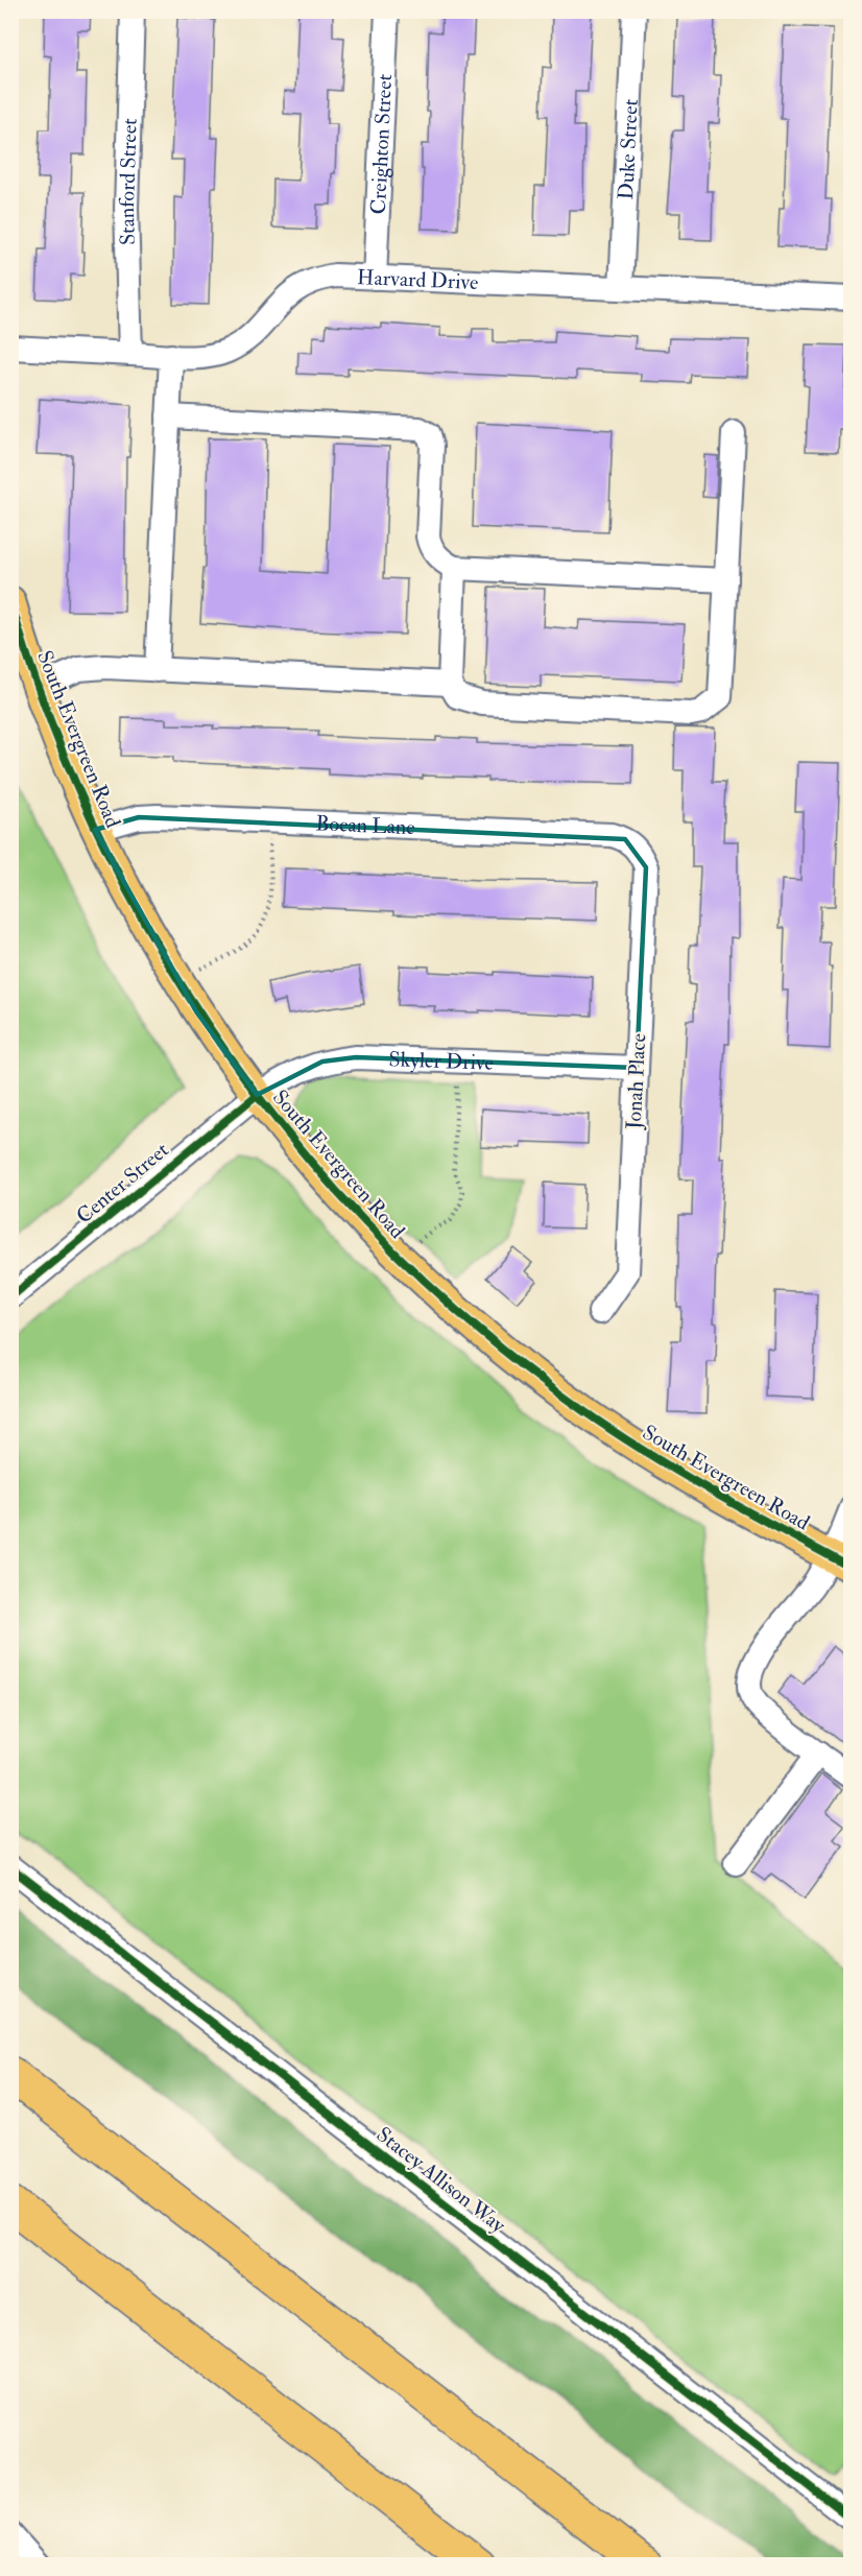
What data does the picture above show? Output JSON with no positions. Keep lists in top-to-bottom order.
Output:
{
  "streets": {
    "main road": ["South Evergreen Road"],
    "street": [
      "Creighton Street",
      "Duke Street",
      "Stanford Street",
      "Harvard Drive",
      "Boean Lane",
      "Skyler Drive",
      "Jonah Place",
      "Center Street",
      "Stacey Allison Way"
    ]
  },
  "crossings": [
    ["Creighton Street", "Harvard Drive"],
    ["Duke Street", "Harvard Drive"],
    ["Stanford Street", "Harvard Drive"],
    ["South Evergreen Road", "Boean Lane"],
    ["South Evergreen Road", "Skyler Drive"],
    ["South Evergreen Road", "Center Street"],
    ["Boean Lane", "Jonah Place"],
    ["Skyler Drive", "Jonah Place"],
    ["Skyler Drive", "Center Street"]
  ]
}
